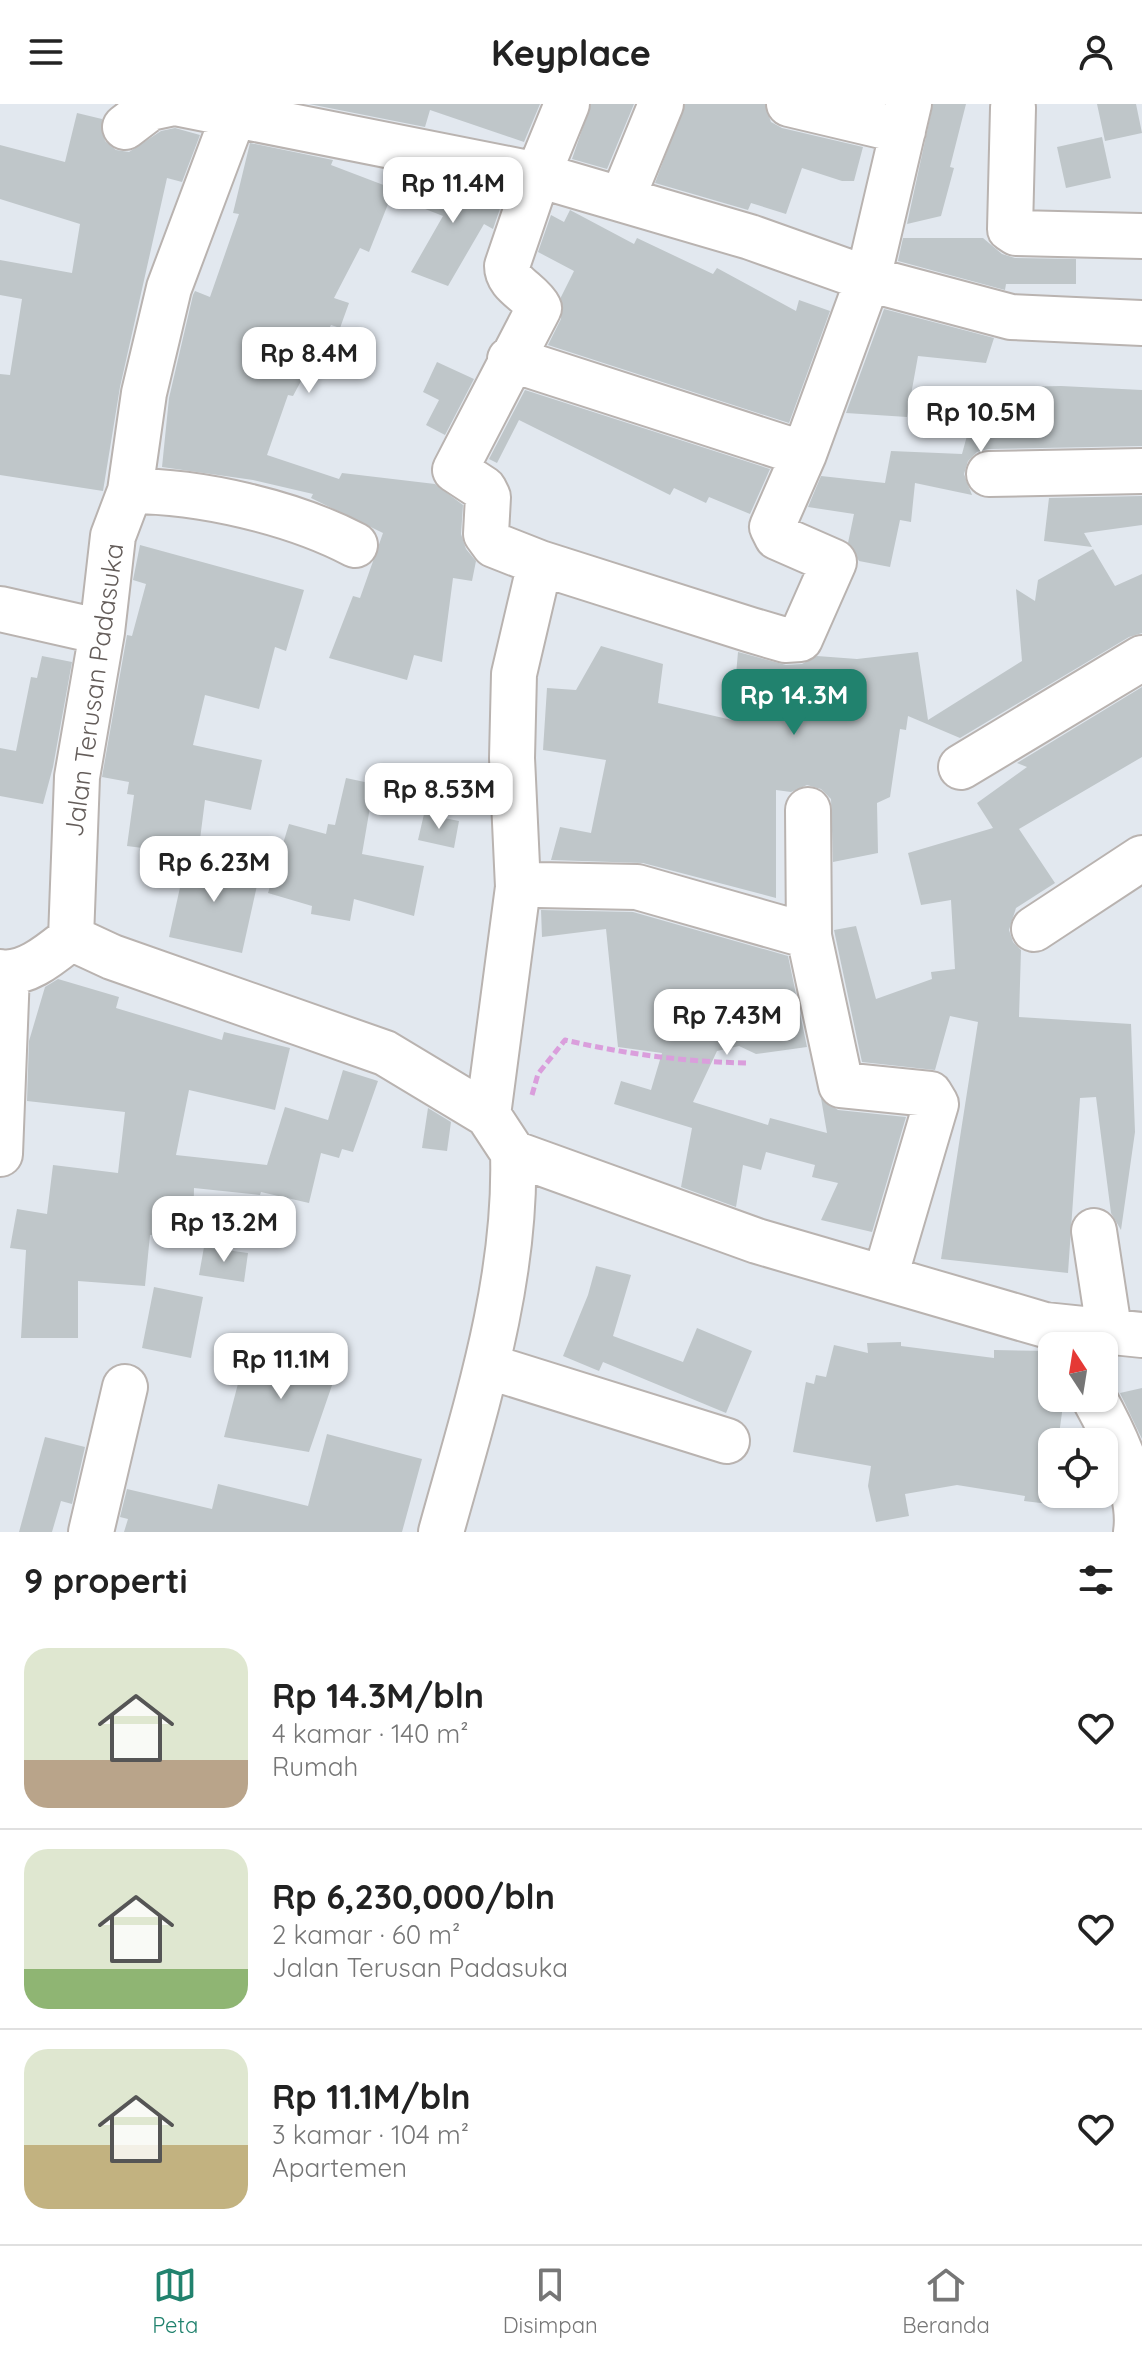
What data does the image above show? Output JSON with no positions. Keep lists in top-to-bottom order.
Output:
{
  "streets": {
    "street": ["Jalan Terusan Padasuka"]
  },
  "north": "top",
  "page": {
    "header": "Keyplace",
    "price": [
      "Rp 11.4M",
      "Rp 8.4M",
      "Rp 10.5M",
      "Rp 14.3M",
      "Rp 8.53M",
      "Rp 6.23M",
      "Rp 7.43M",
      "Rp 13.2M",
      "Rp 11.1M"
    ],
    "heading": "9 properti",
    "list": [
      {
        "name": "Rp 14.3M/bln",
        "note": "4 kamar · 140 m² · Rumah"
      },
      {
        "name": "Rp 6,230,000/bln",
        "note": "2 kamar · 60 m² · Jalan Terusan Padasuka"
      },
      {
        "name": "Rp 11.1M/bln",
        "note": "3 kamar · 104 m² · Apartemen"
      }
    ],
    "tabs": ["Peta", "Disimpan", "Beranda"]
  }
}
